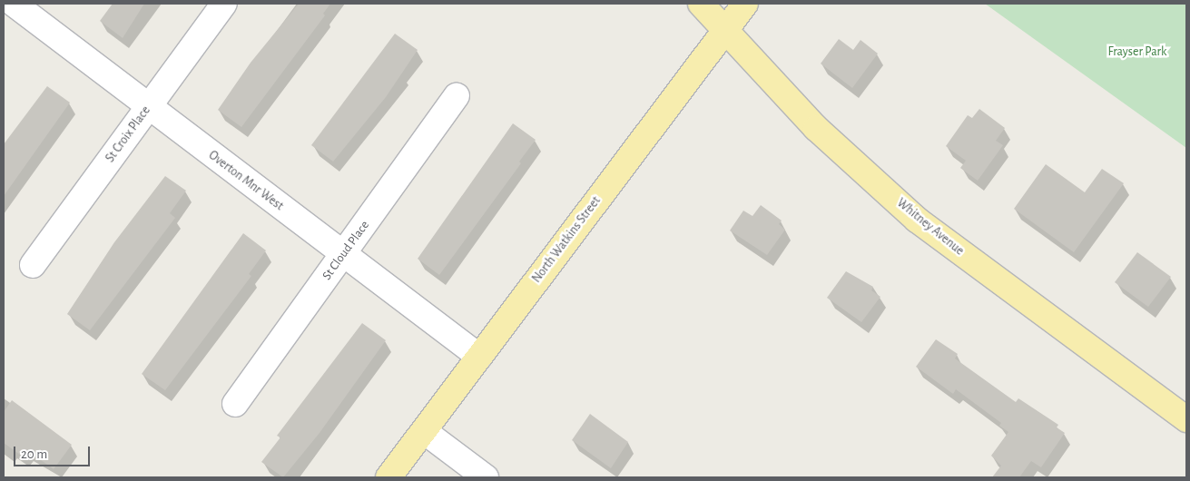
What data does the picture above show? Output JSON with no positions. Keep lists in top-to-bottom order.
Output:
{
  "streets": {
    "main road": ["Whitney Avenue", "North Watkins Street"],
    "street": ["St Croix Place", "Overton Mnr West", "St Cloud Place"]
  },
  "crossings": [
    ["St Croix Place", "Overton Mnr West"],
    ["Overton Mnr West", "North Watkins Street"],
    ["Overton Mnr West", "St Cloud Place"],
    ["Whitney Avenue", "North Watkins Street"]
  ],
  "parks": ["Frayser Park"],
  "scale_bar": "20 m"
}
